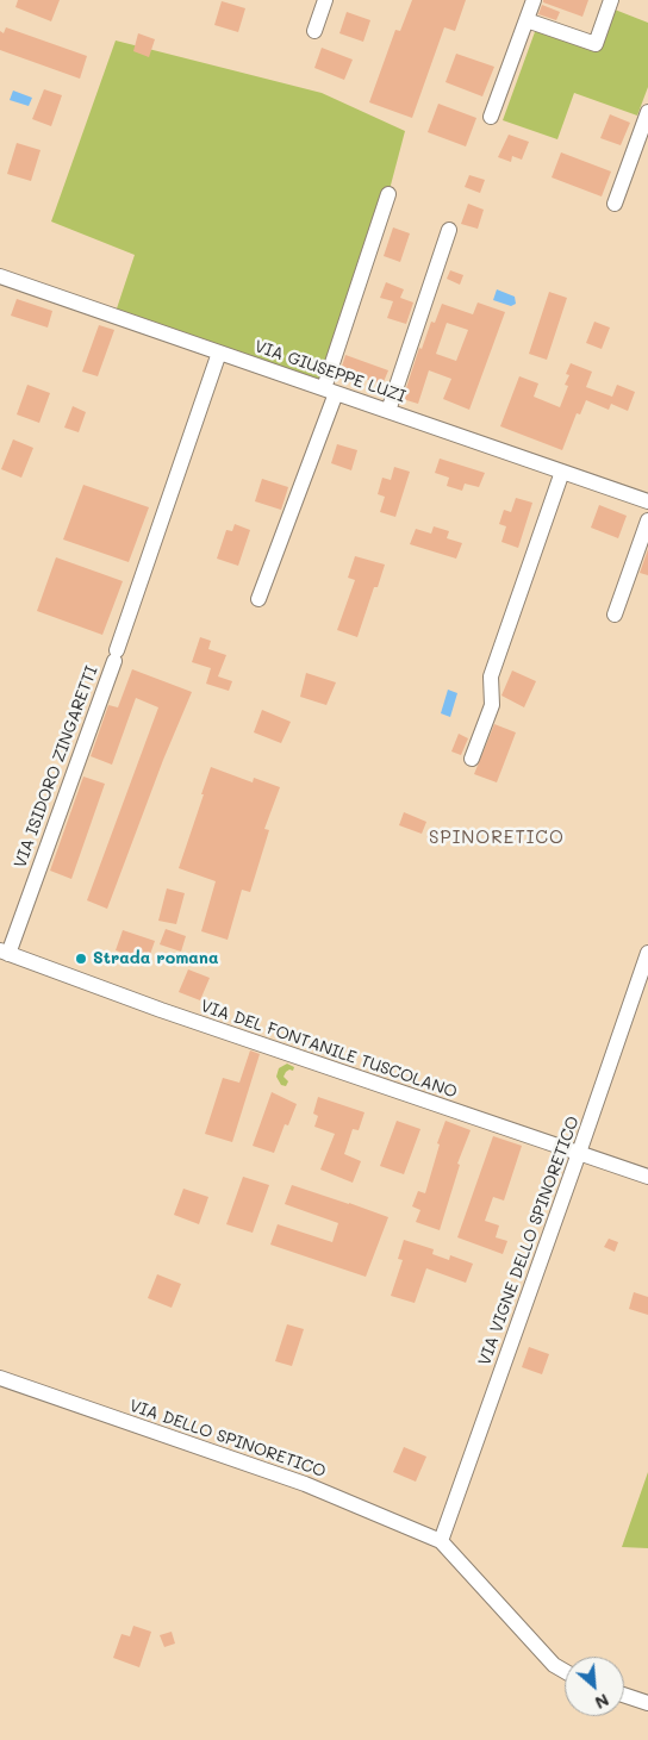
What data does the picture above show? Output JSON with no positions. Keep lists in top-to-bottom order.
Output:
{
  "streets": {
    "street": [
      "VIA GIUSEPPE LUZI",
      "VIA ISIDORO ZINGARETTI",
      "VIA DEL FONTANILE TUSCOLANO",
      "VIA VIGNE DELLO SPINORETICO",
      "VIA DELLO SPINORETICO"
    ]
  },
  "crossings": [
    ["VIA GIUSEPPE LUZI", "VIA ISIDORO ZINGARETTI"],
    ["VIA ISIDORO ZINGARETTI", "VIA DEL FONTANILE TUSCOLANO"],
    ["VIA DEL FONTANILE TUSCOLANO", "VIA VIGNE DELLO SPINORETICO"],
    ["VIA VIGNE DELLO SPINORETICO", "VIA DELLO SPINORETICO"]
  ],
  "districts": ["SPINORETICO"],
  "places": ["Strada romana"],
  "north": "bottom right"
}
